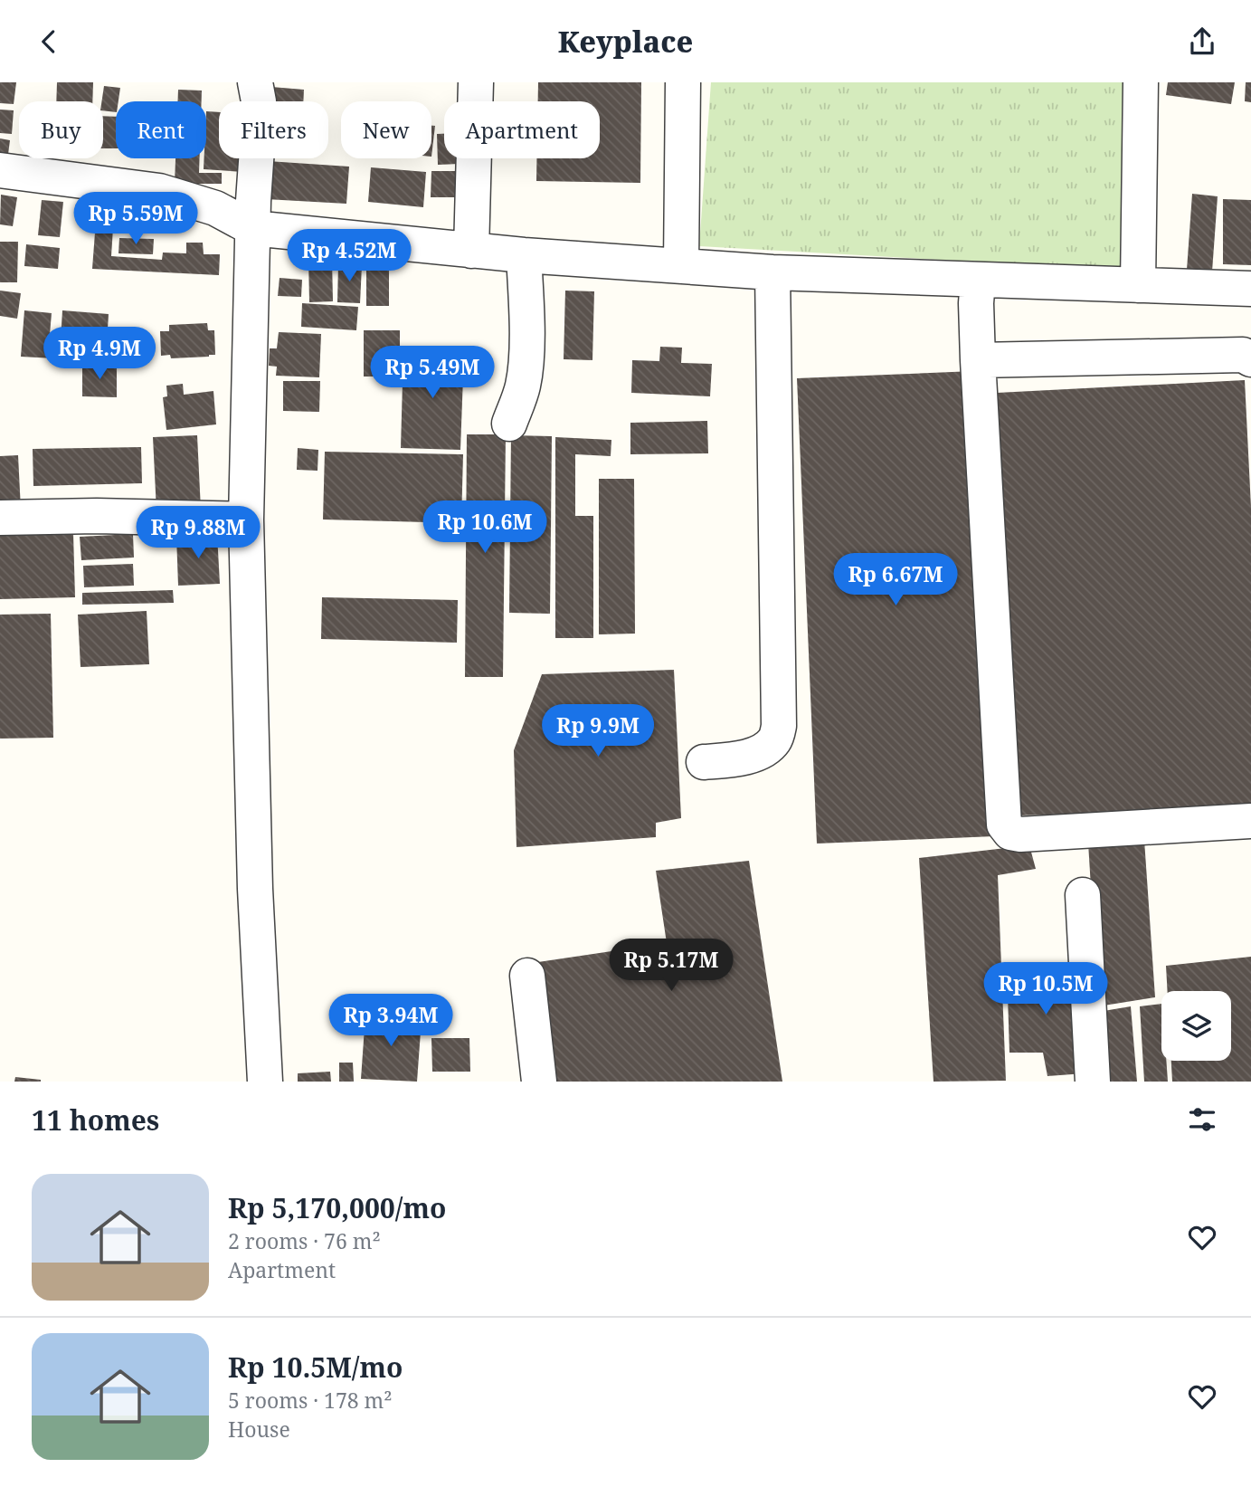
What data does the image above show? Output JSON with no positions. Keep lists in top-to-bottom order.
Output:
{
  "page": {
    "header": "Keyplace",
    "chip": [
      "Buy",
      "Rent",
      "Filters",
      "New",
      "Apartment"
    ],
    "price": [
      "Rp 5.59M",
      "Rp 4.52M",
      "Rp 4.9M",
      "Rp 5.49M",
      "Rp 10.6M",
      "Rp 9.88M",
      "Rp 6.67M",
      "Rp 9.9M",
      "Rp 5.17M",
      "Rp 10.5M",
      "Rp 3.94M"
    ],
    "heading": "11 homes",
    "list": [
      {
        "name": "Rp 5,170,000/mo",
        "note": "2 rooms · 76 m² · Apartment"
      },
      {
        "name": "Rp 10.5M/mo",
        "note": "5 rooms · 178 m² · House"
      }
    ]
  }
}
